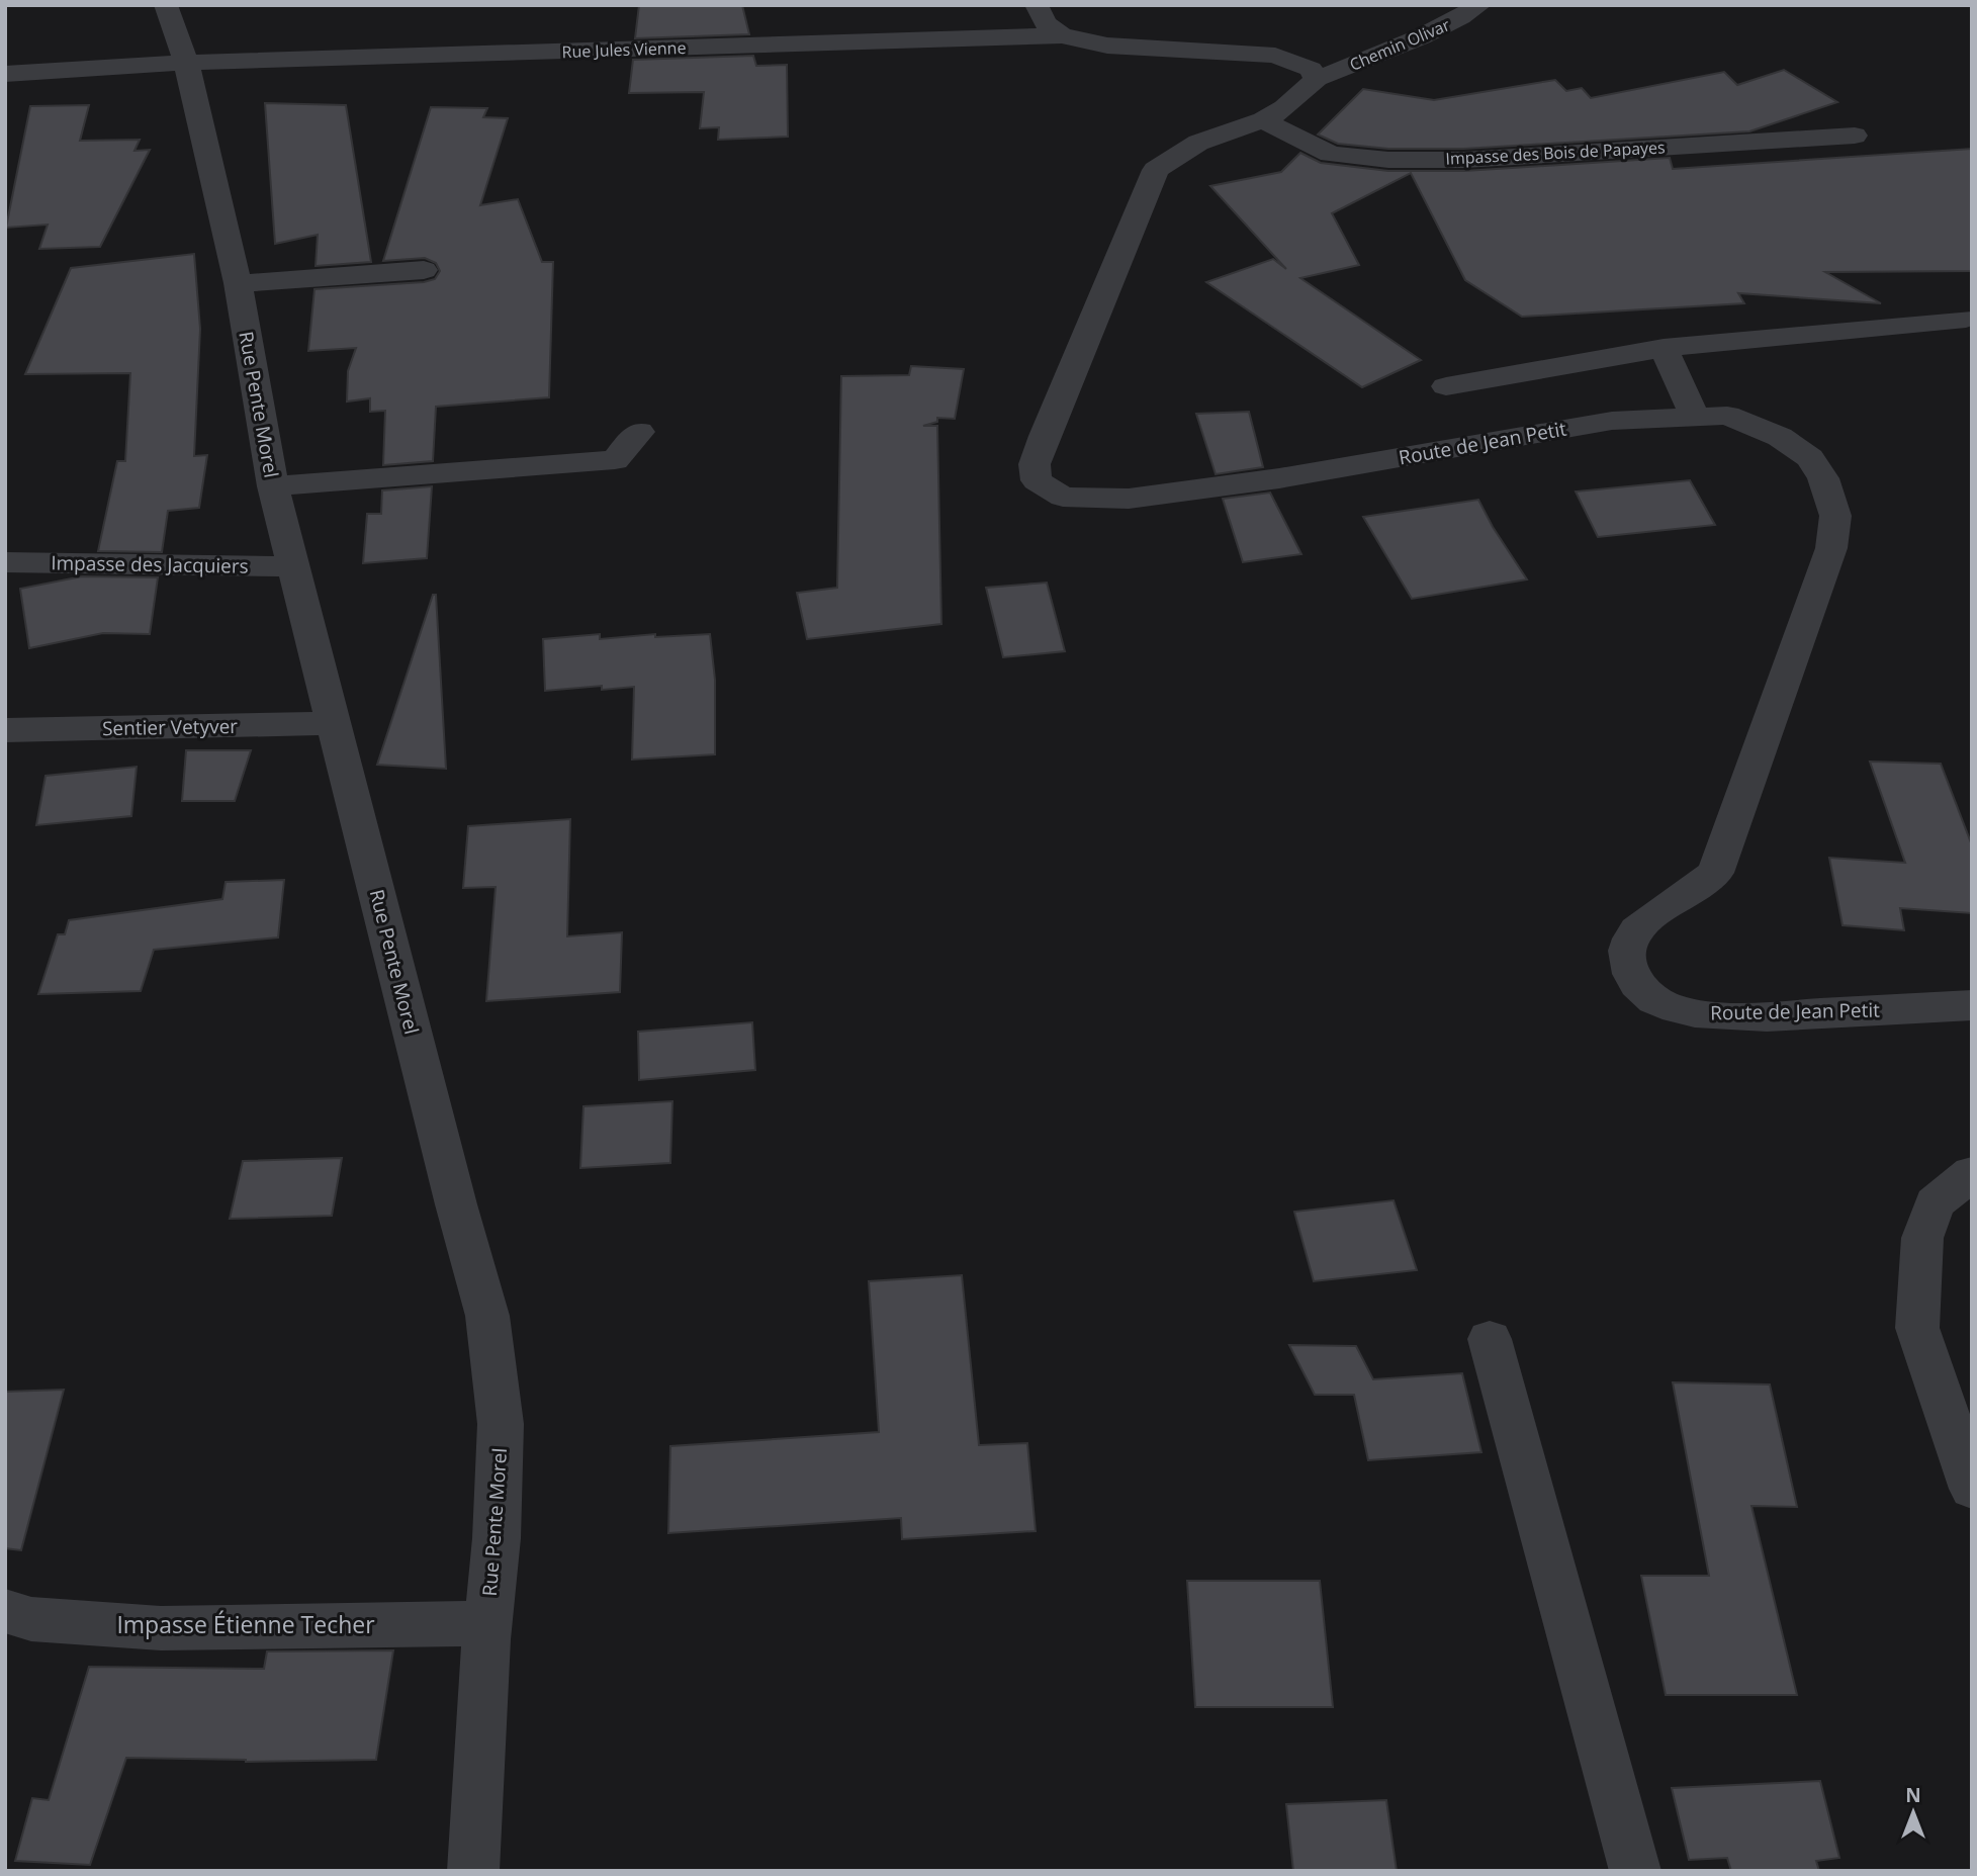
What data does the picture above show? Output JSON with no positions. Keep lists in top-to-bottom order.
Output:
{
  "streets": {
    "street": [
      "Chemin Olivar",
      "Rue Jules Vienne",
      "Impasse des Bois de Papayes",
      "Rue Pente Morel",
      "Route de Jean Petit",
      "Impasse des Jacquiers",
      "Sentier Vetyver",
      "Impasse Étienne Techer"
    ]
  },
  "crossings": [
    ["Chemin Olivar", "Route de Jean Petit"],
    ["Rue Jules Vienne", "Rue Pente Morel"],
    ["Impasse des Bois de Papayes", "Route de Jean Petit"],
    ["Rue Pente Morel", "Impasse des Jacquiers"],
    ["Rue Pente Morel", "Sentier Vetyver"],
    ["Rue Pente Morel", "Impasse Étienne Techer"]
  ],
  "north": "top"
}
